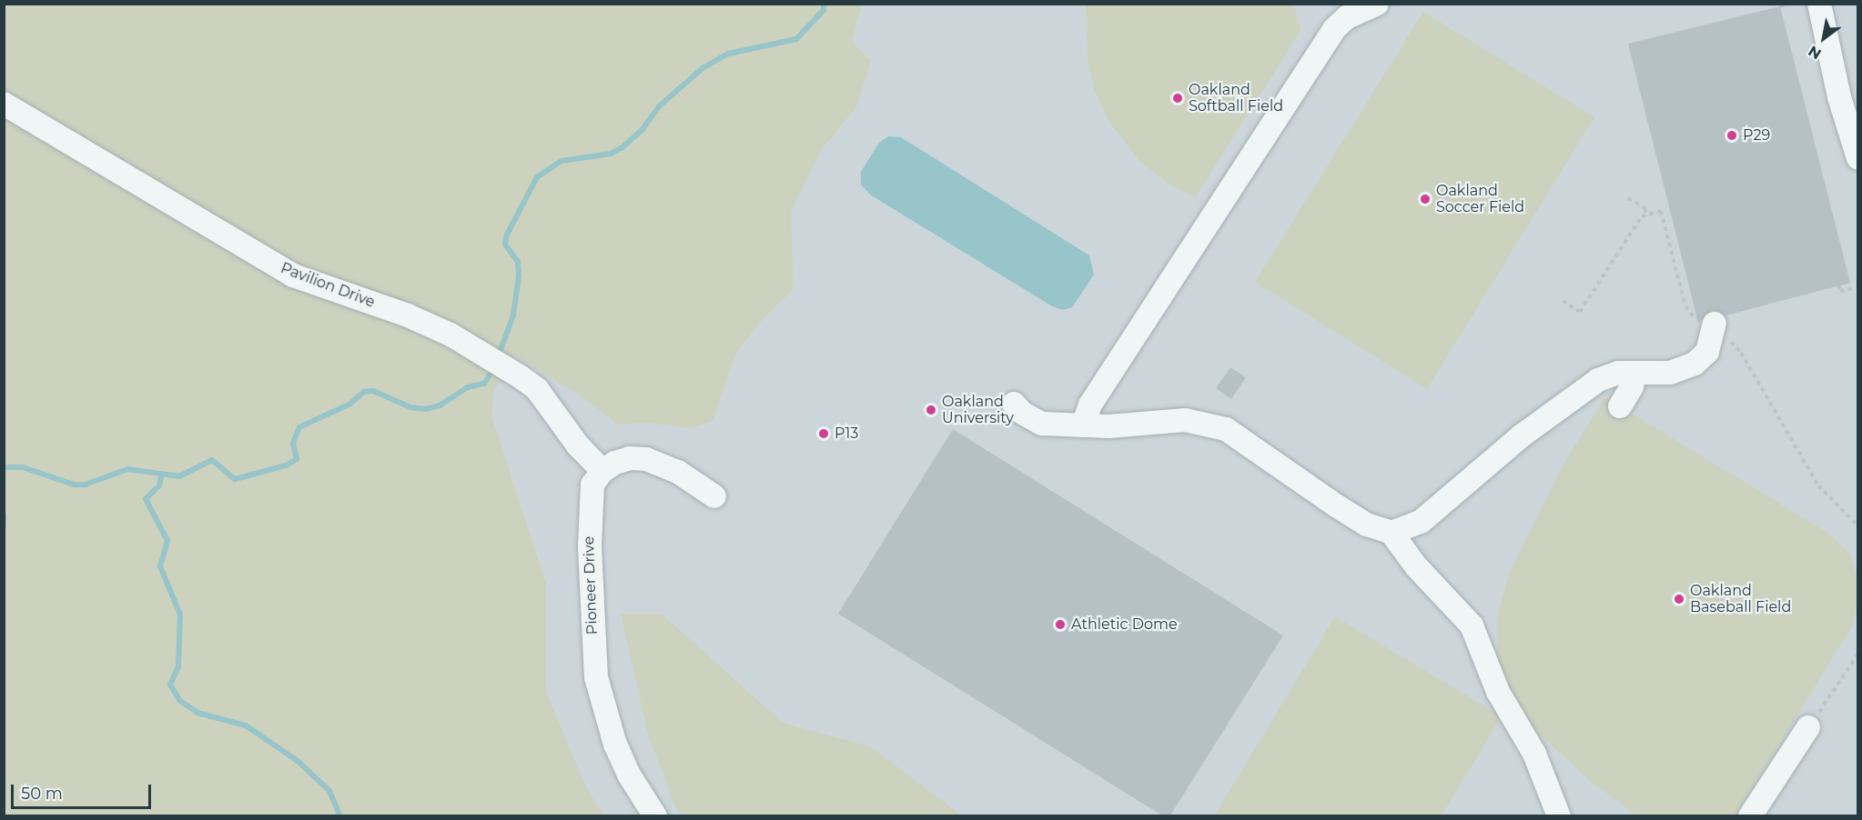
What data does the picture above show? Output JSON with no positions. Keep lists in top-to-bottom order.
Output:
{
  "streets": {
    "street": ["Pavilion Drive", "Pioneer Drive"]
  },
  "crossings": [
    ["Pavilion Drive", "Pioneer Drive"]
  ],
  "places": [
    "Oakland Softball Field",
    "P29",
    "Oakland Soccer Field",
    "Oakland University",
    "P13",
    "Oakland Baseball Field",
    "Athletic Dome"
  ],
  "scale_bar": "50 m",
  "north": "bottom left"
}
